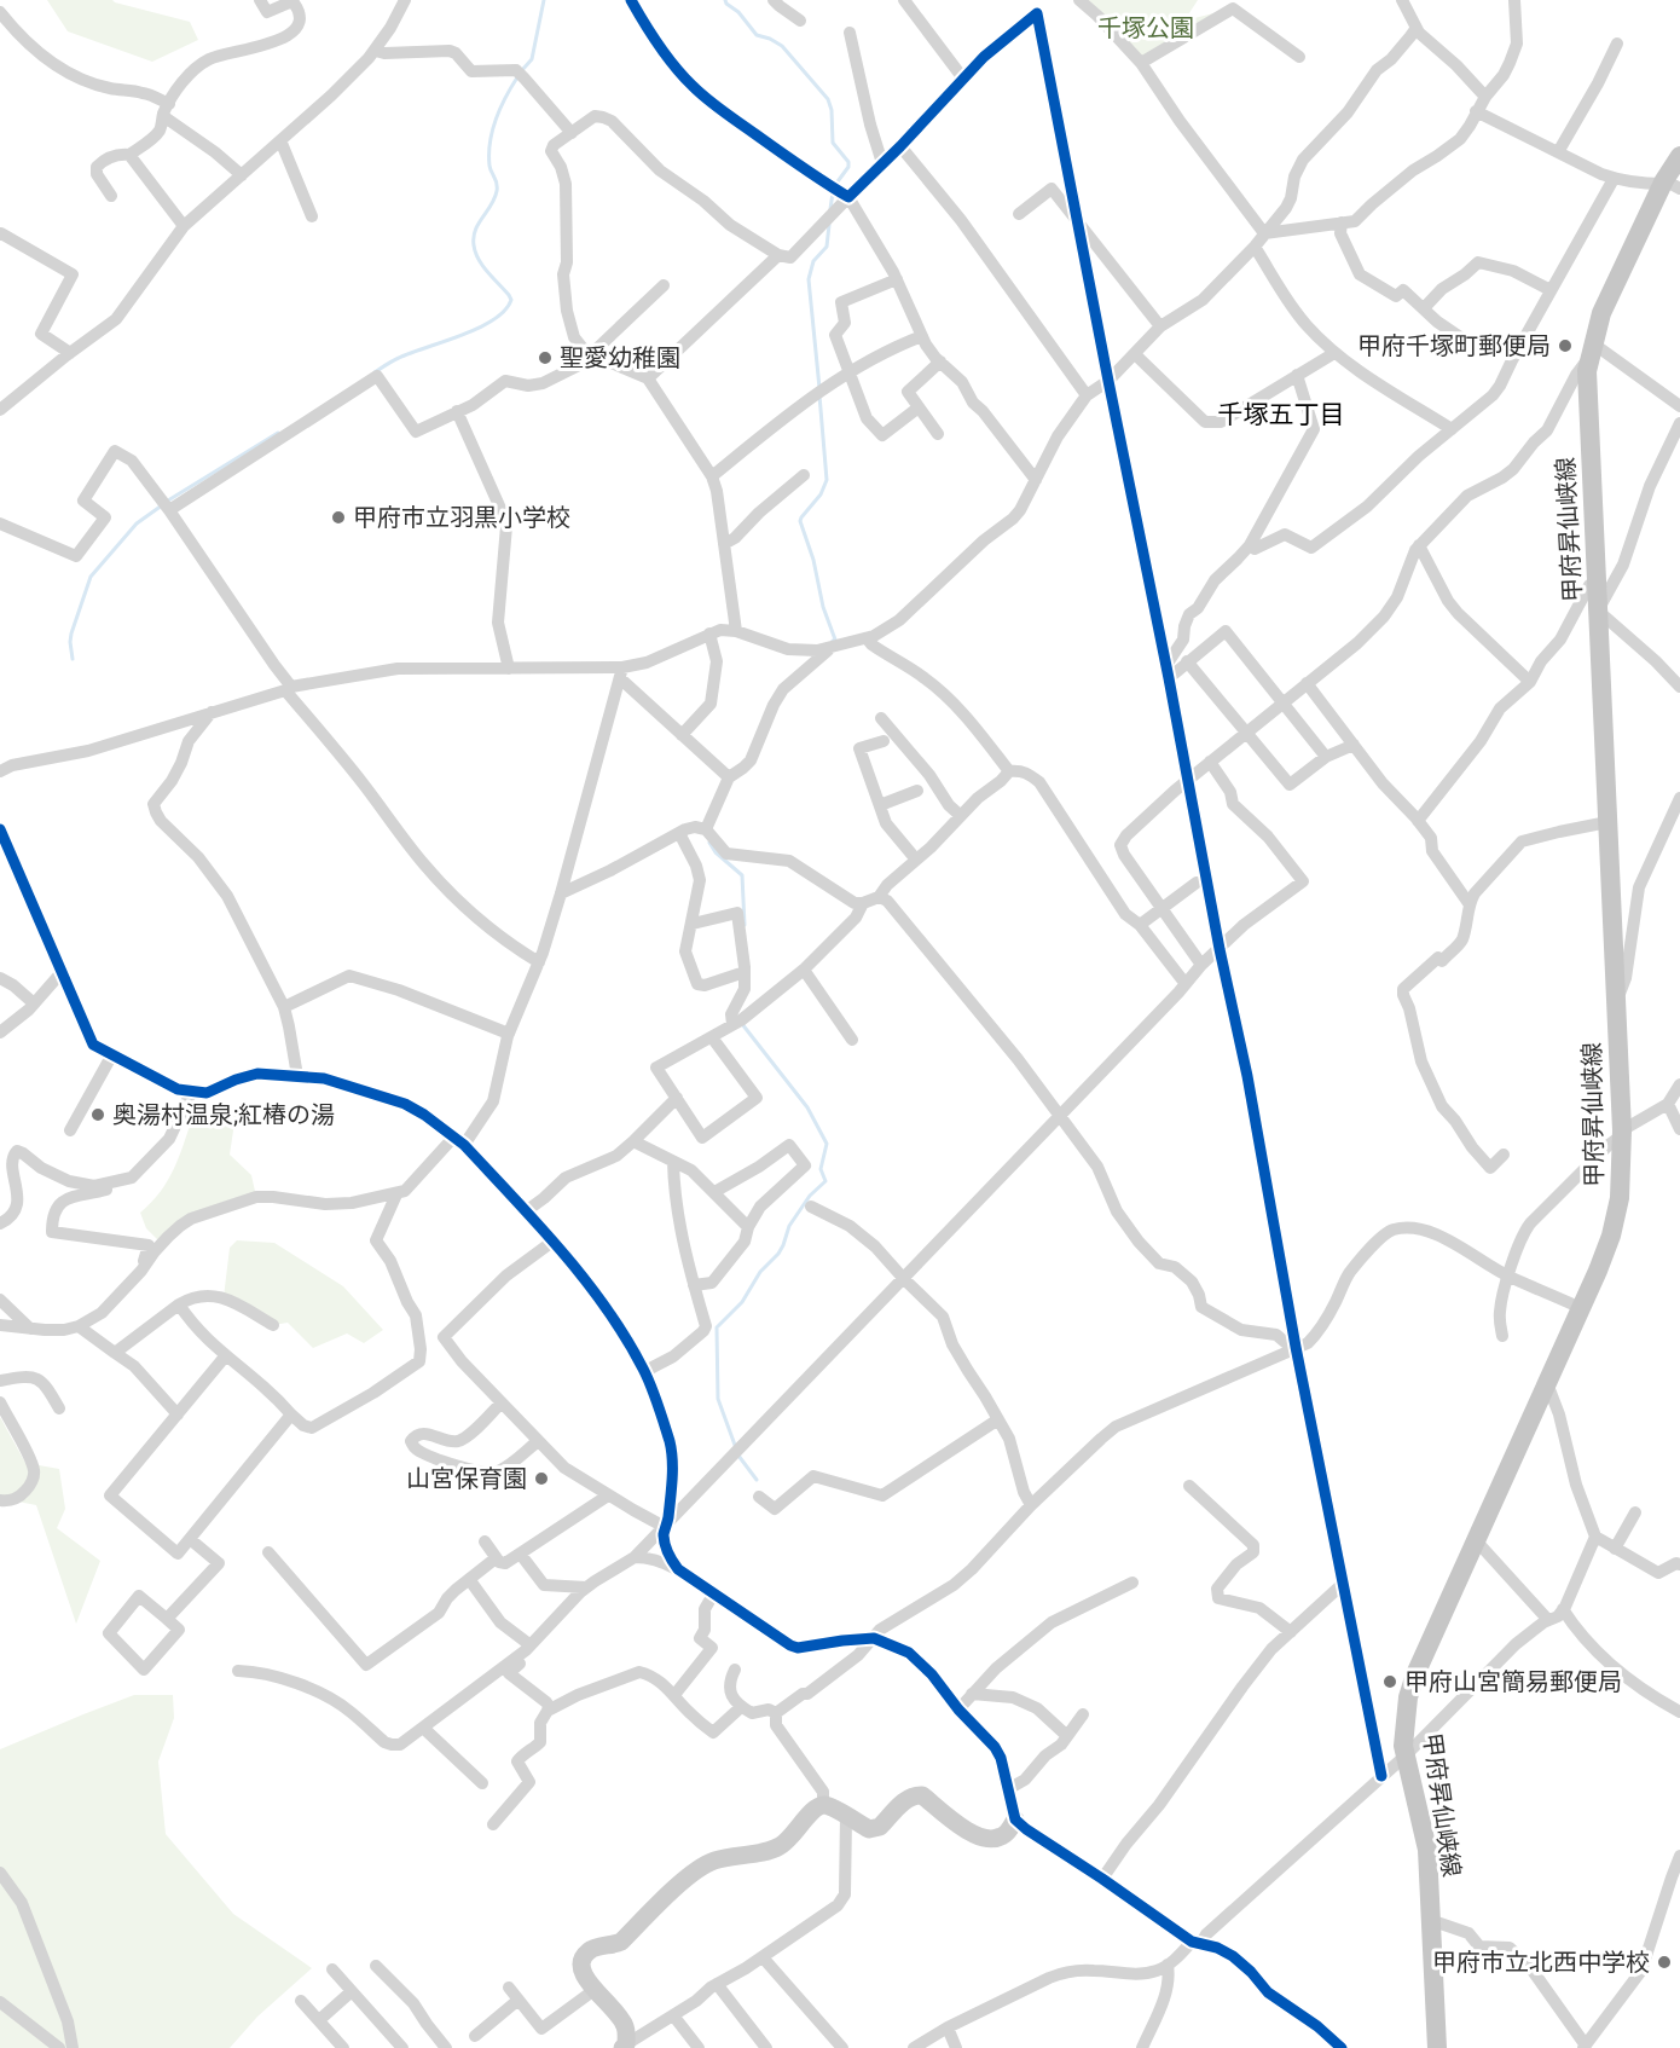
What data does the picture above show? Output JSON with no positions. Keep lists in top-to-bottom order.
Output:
{
  "streets": {
    "main road": ["甲府昇仙峡線"]
  },
  "districts": ["千塚五丁目"],
  "parks": ["千塚公園"],
  "places": [
    "甲府千塚町郵便局",
    "聖愛幼稚園",
    "甲府市立羽黒小学校",
    "奥湯村温泉;紅椿の湯",
    "山宮保育園",
    "甲府山宮簡易郵便局",
    "甲府市立北西中学校"
  ]
}
